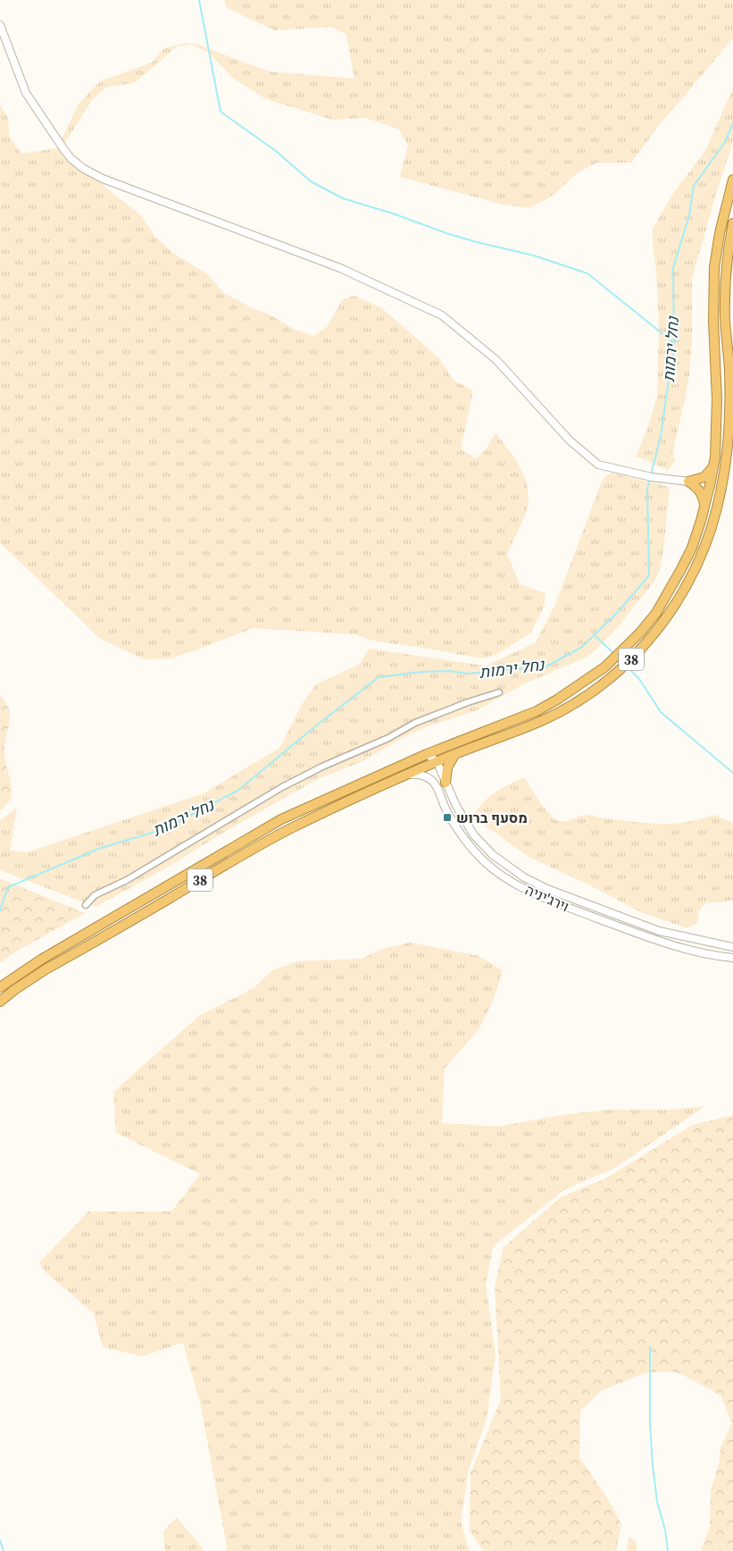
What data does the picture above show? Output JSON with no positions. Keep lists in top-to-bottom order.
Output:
{
  "streets": {
    "highway": ["38"],
    "street": ["וירג'יניה"]
  },
  "crossings": [
    ["38", "וירג'יניה"]
  ],
  "water": ["נחל ירמות"],
  "places": {
    "transit": ["מסעף ברוש"]
  }
}
